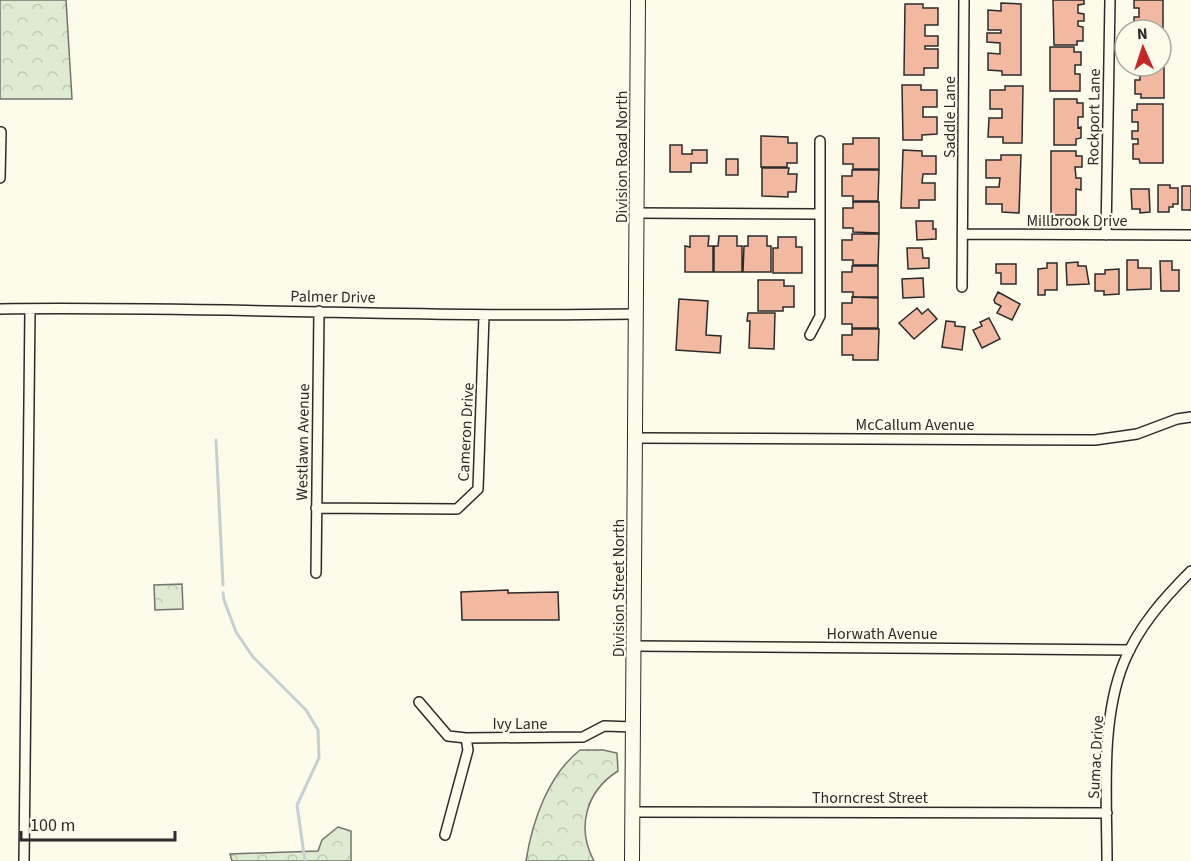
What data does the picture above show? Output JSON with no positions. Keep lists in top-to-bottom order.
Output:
{
  "streets": {
    "main road": ["Division Road North", "Division Street North"],
    "street": [
      "Saddle Lane",
      "Rockport Lane",
      "Millbrook Drive",
      "Palmer Drive",
      "McCallum Avenue",
      "Cameron Drive",
      "Westlawn Avenue",
      "Horwath Avenue",
      "Ivy Lane",
      "Sumac Drive",
      "Thorncrest Street"
    ]
  },
  "crossings": [
    ["Saddle Lane", "Millbrook Drive"],
    ["Rockport Lane", "Millbrook Drive"],
    ["Division Road North", "Palmer Drive"],
    ["Division Road North", "Division Street North"],
    ["Palmer Drive", "Cameron Drive"],
    ["Palmer Drive", "Westlawn Avenue"],
    ["Palmer Drive", "Division Street North"],
    ["McCallum Avenue", "Division Street North"],
    ["Cameron Drive", "Westlawn Avenue"],
    ["Division Street North", "Horwath Avenue"],
    ["Division Street North", "Ivy Lane"],
    ["Division Street North", "Thorncrest Street"],
    ["Horwath Avenue", "Sumac Drive"],
    ["Sumac Drive", "Thorncrest Street"]
  ],
  "scale_bar": "100 m",
  "north": "top"
}
